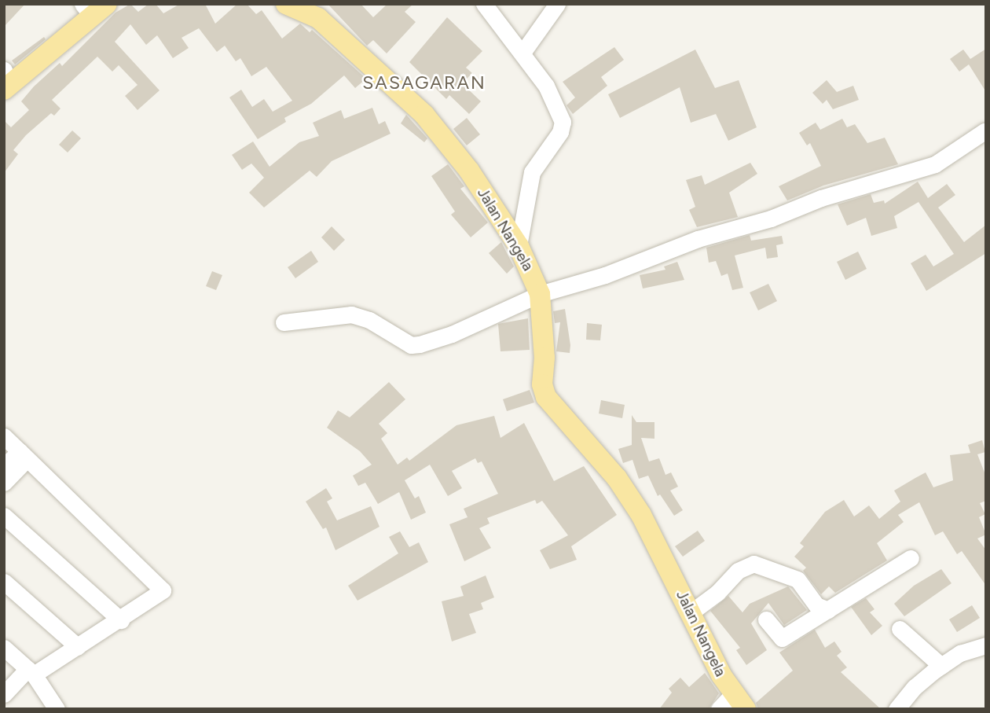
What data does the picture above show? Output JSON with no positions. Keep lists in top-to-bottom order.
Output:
{
  "streets": {
    "main road": ["Jalan Nangela"]
  },
  "districts": ["SASAGARAN"]
}
